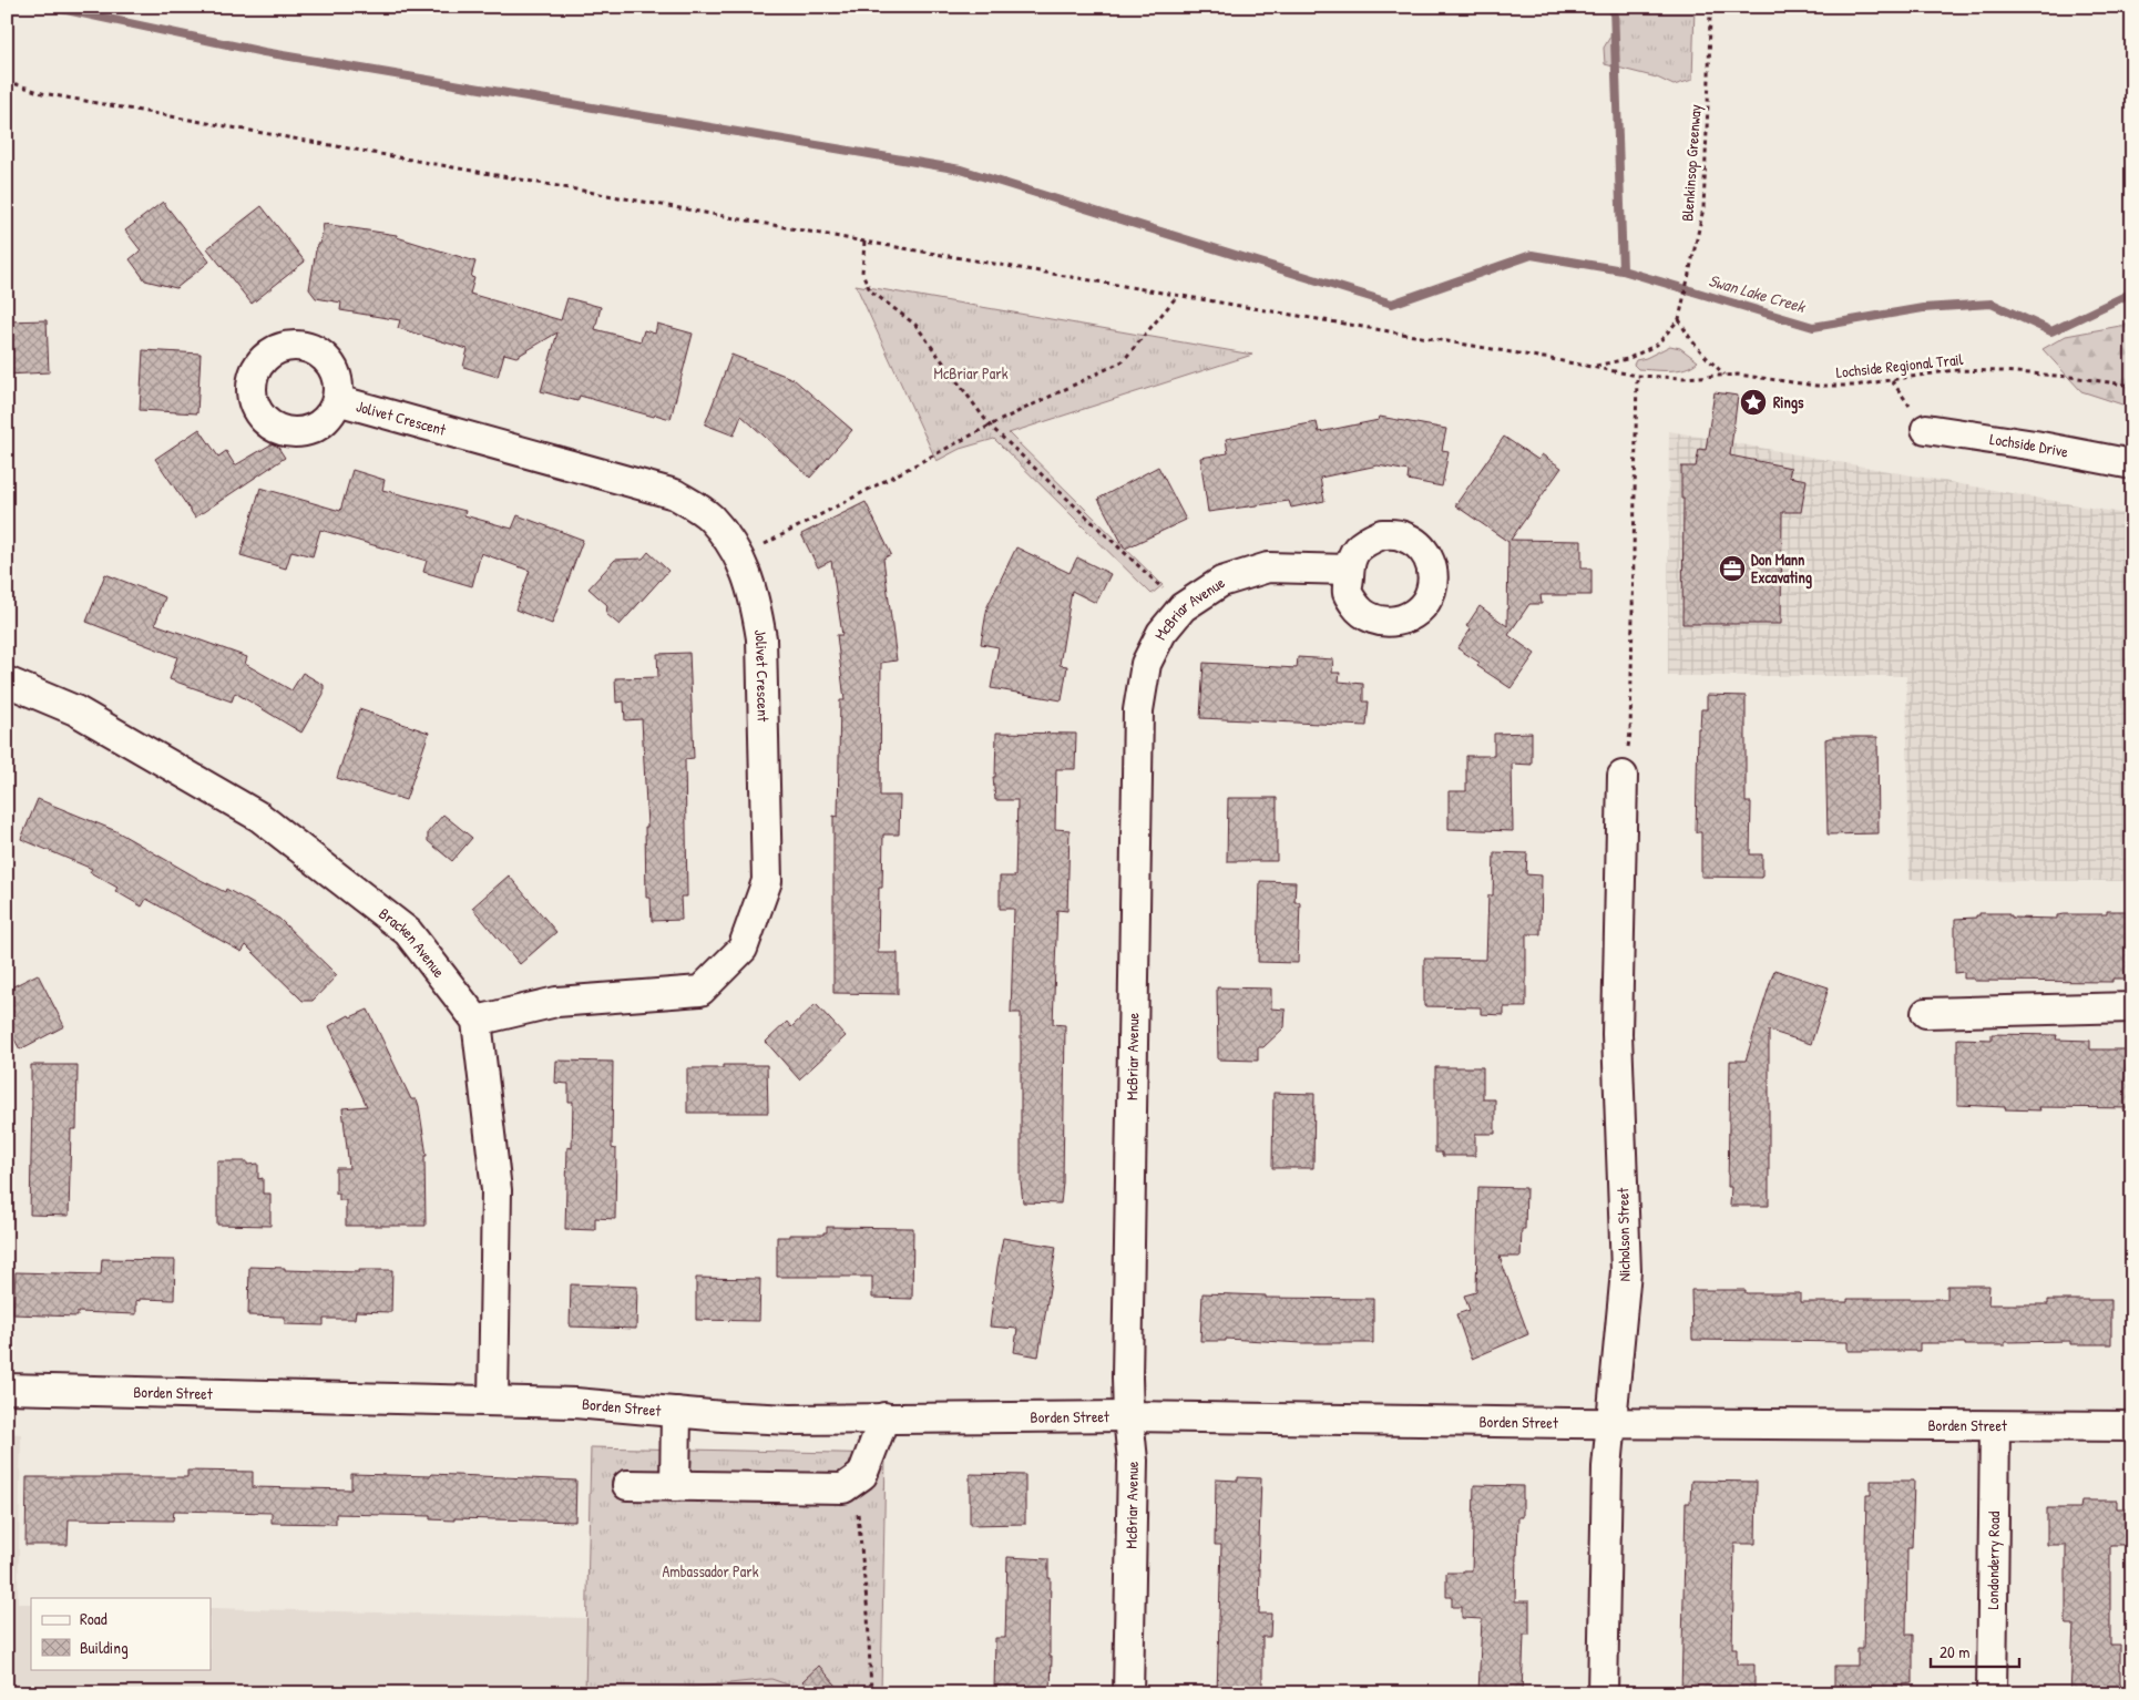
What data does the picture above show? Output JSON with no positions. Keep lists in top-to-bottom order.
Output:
{
  "streets": {
    "street": [
      "Jolivet Crescent",
      "Lochside Drive",
      "McBriar Avenue",
      "Bracken Avenue",
      "Nicholson Street",
      "Borden Street",
      "Londonderry Road"
    ],
    "path": ["Blenkinsop Greenway", "Lochside Regional Trail"]
  },
  "crossings": [
    ["Jolivet Crescent", "Bracken Avenue"],
    ["McBriar Avenue", "Borden Street"],
    ["Nicholson Street", "Borden Street"],
    ["Borden Street", "Londonderry Road"]
  ],
  "water": ["Swan Lake Creek"],
  "parks": ["McBriar Park", "Ambassador Park"],
  "places": {
    "place": ["Rings"],
    "office": ["Don Mann Excavating"]
  },
  "legend": ["Road", "Building"],
  "scale_bar": "20 m"
}
